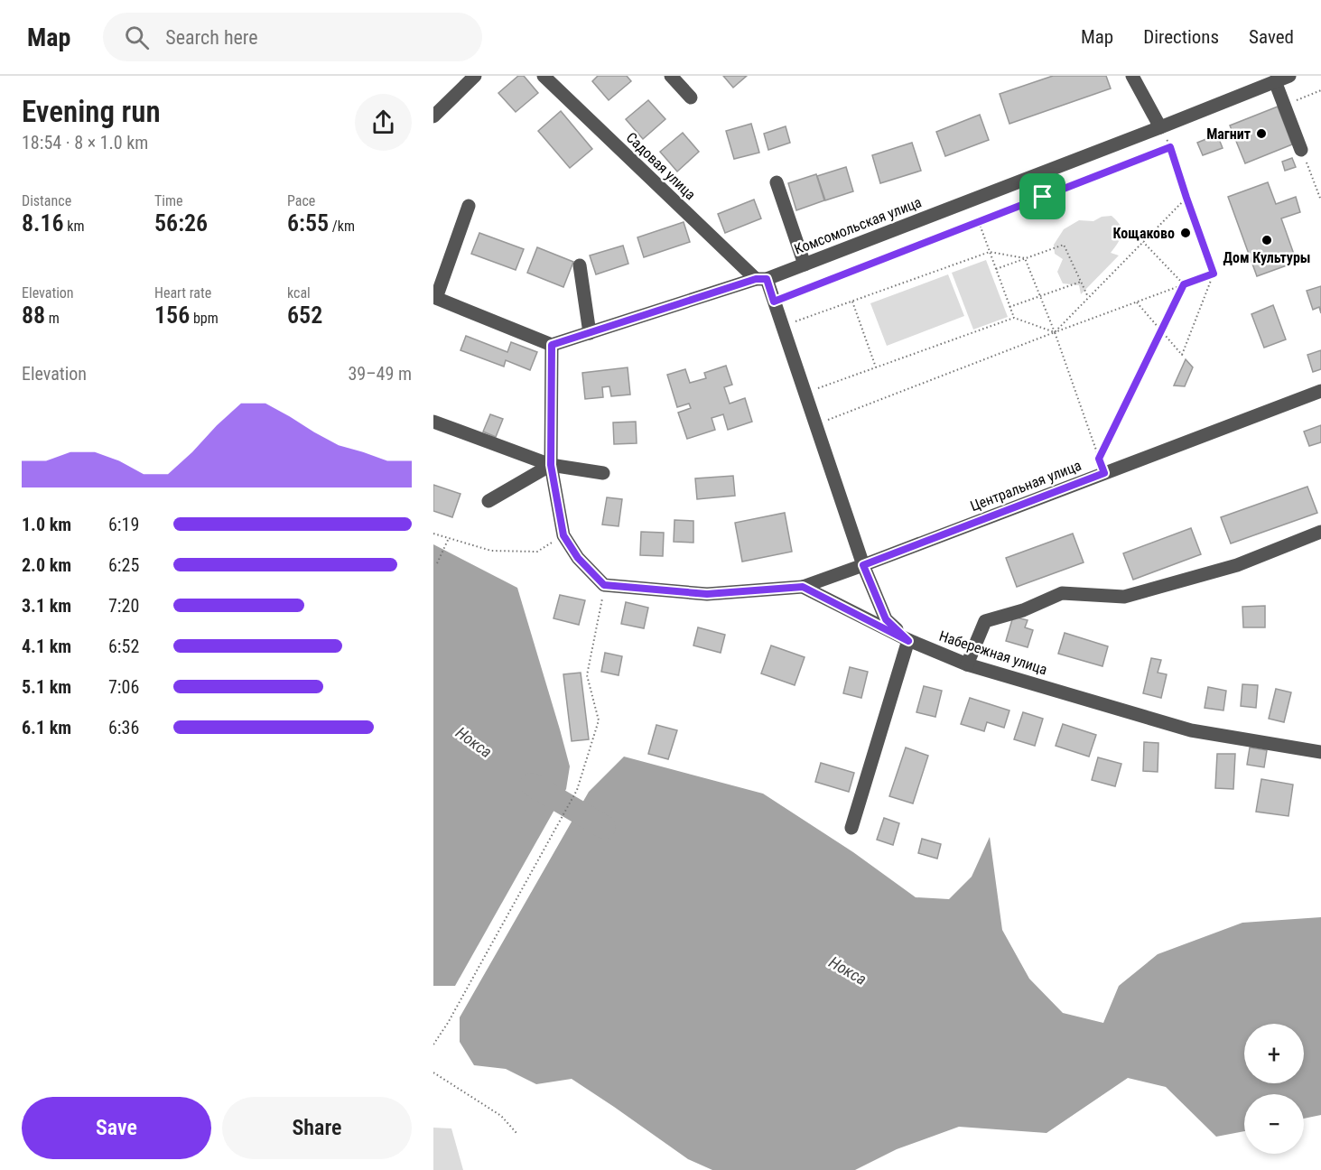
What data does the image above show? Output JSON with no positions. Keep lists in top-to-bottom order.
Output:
{
  "streets": {
    "street": [
      "Садовая улица",
      "Комсомольская улица",
      "Центральная улица",
      "Набережная улица"
    ]
  },
  "crossings": [
    ["Садовая улица", "Комсомольская улица"],
    ["Центральная улица", "Набережная улица"]
  ],
  "water": ["Нокса"],
  "places": ["Магнит", "Кощаково", "Дом Культуры"],
  "page": {
    "header": "Map",
    "search": "Search here",
    "nav": ["Map", "Directions", "Saved"],
    "heading": ["Evening run", "18:54 · 8 × 1.0 km"],
    "stats": [
      ["Distance", "8.16 km"],
      ["Time", "56:26"],
      ["Pace", "6:55 /km"],
      ["Elevation", "88 m"],
      ["Heart rate", "156 bpm"],
      ["kcal", "652"]
    ],
    "chart": ["Elevation", "39–49 m"],
    "list": [
      {
        "name": "1.0 km",
        "note": "6:19"
      },
      {
        "name": "2.0 km",
        "note": "6:25"
      },
      {
        "name": "3.1 km",
        "note": "7:20"
      },
      {
        "name": "4.1 km",
        "note": "6:52"
      },
      {
        "name": "5.1 km",
        "note": "7:06"
      },
      {
        "name": "6.1 km",
        "note": "6:36"
      }
    ],
    "map_buttons": ["+", "−"],
    "buttons": ["Save", "Share"]
  }
}
